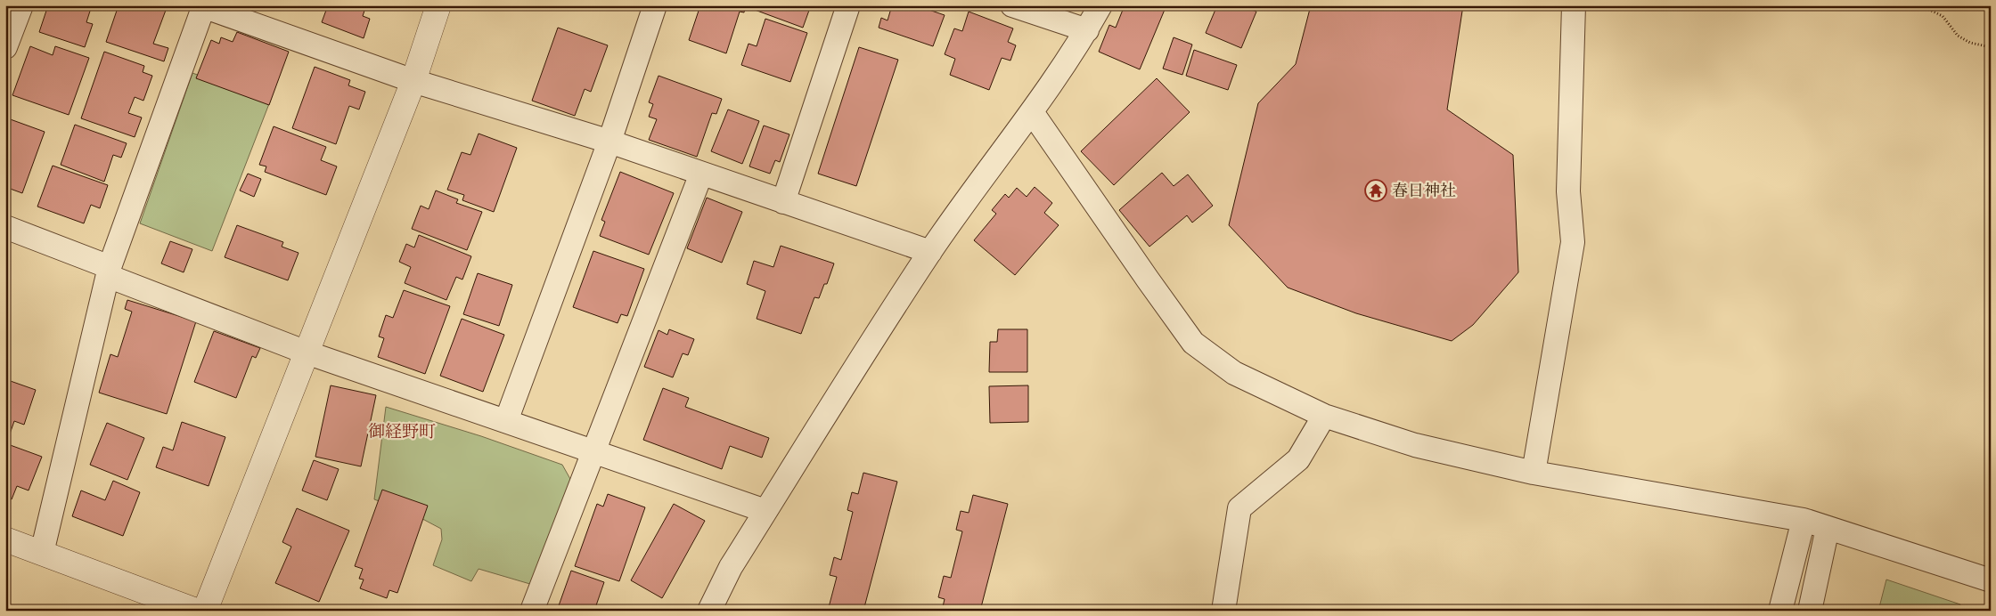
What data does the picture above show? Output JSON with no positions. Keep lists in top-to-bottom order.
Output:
{
  "districts": ["御経野町"],
  "places": {
    "temple": ["春日神社"]
  }
}
